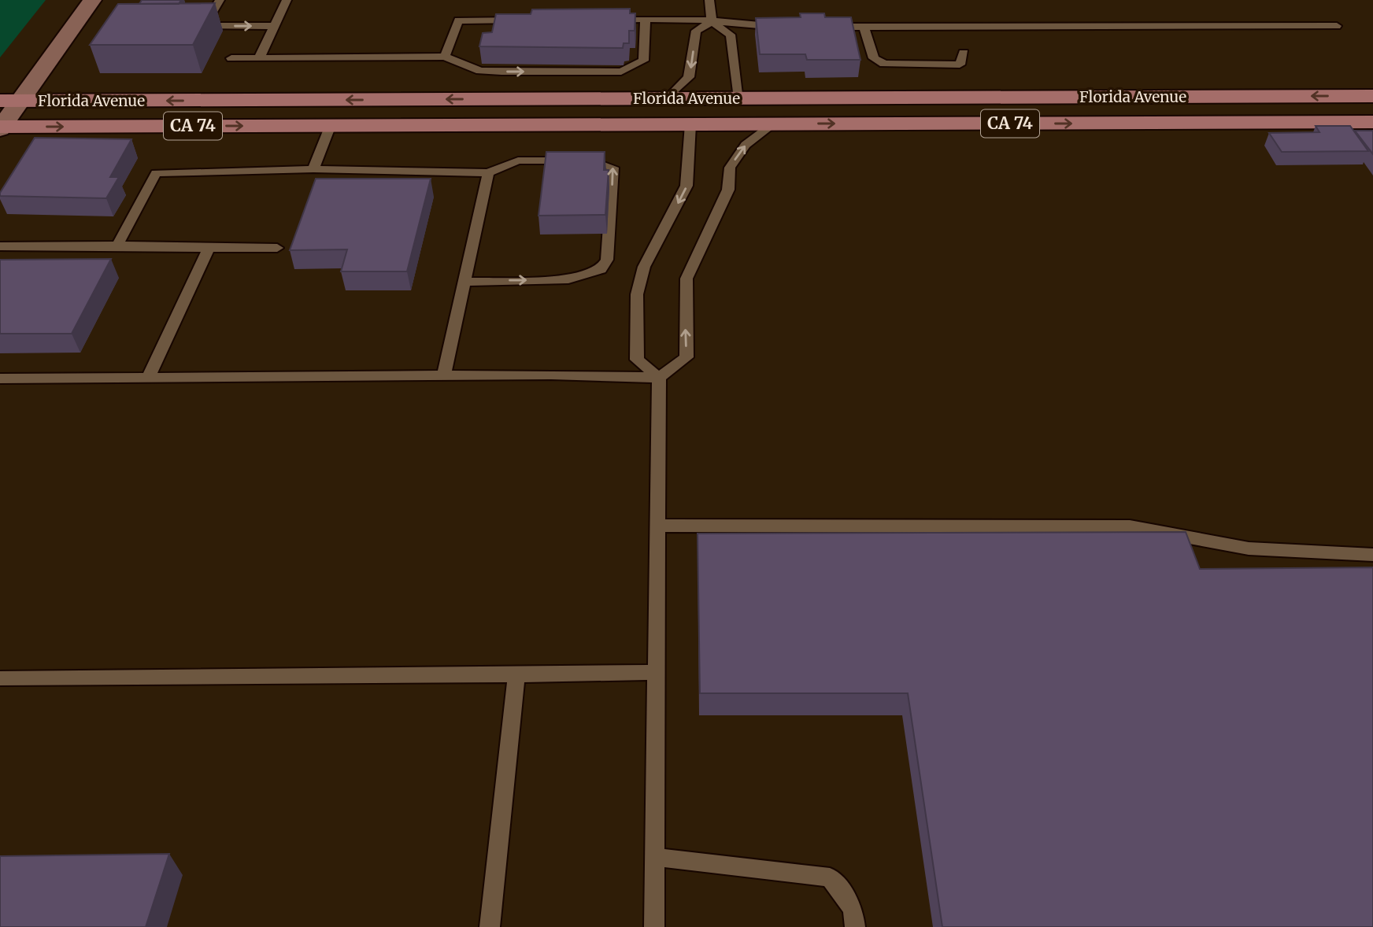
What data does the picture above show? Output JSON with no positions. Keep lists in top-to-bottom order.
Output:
{
  "streets": {
    "main road": ["Florida Avenue", "CA 74"]
  }
}
